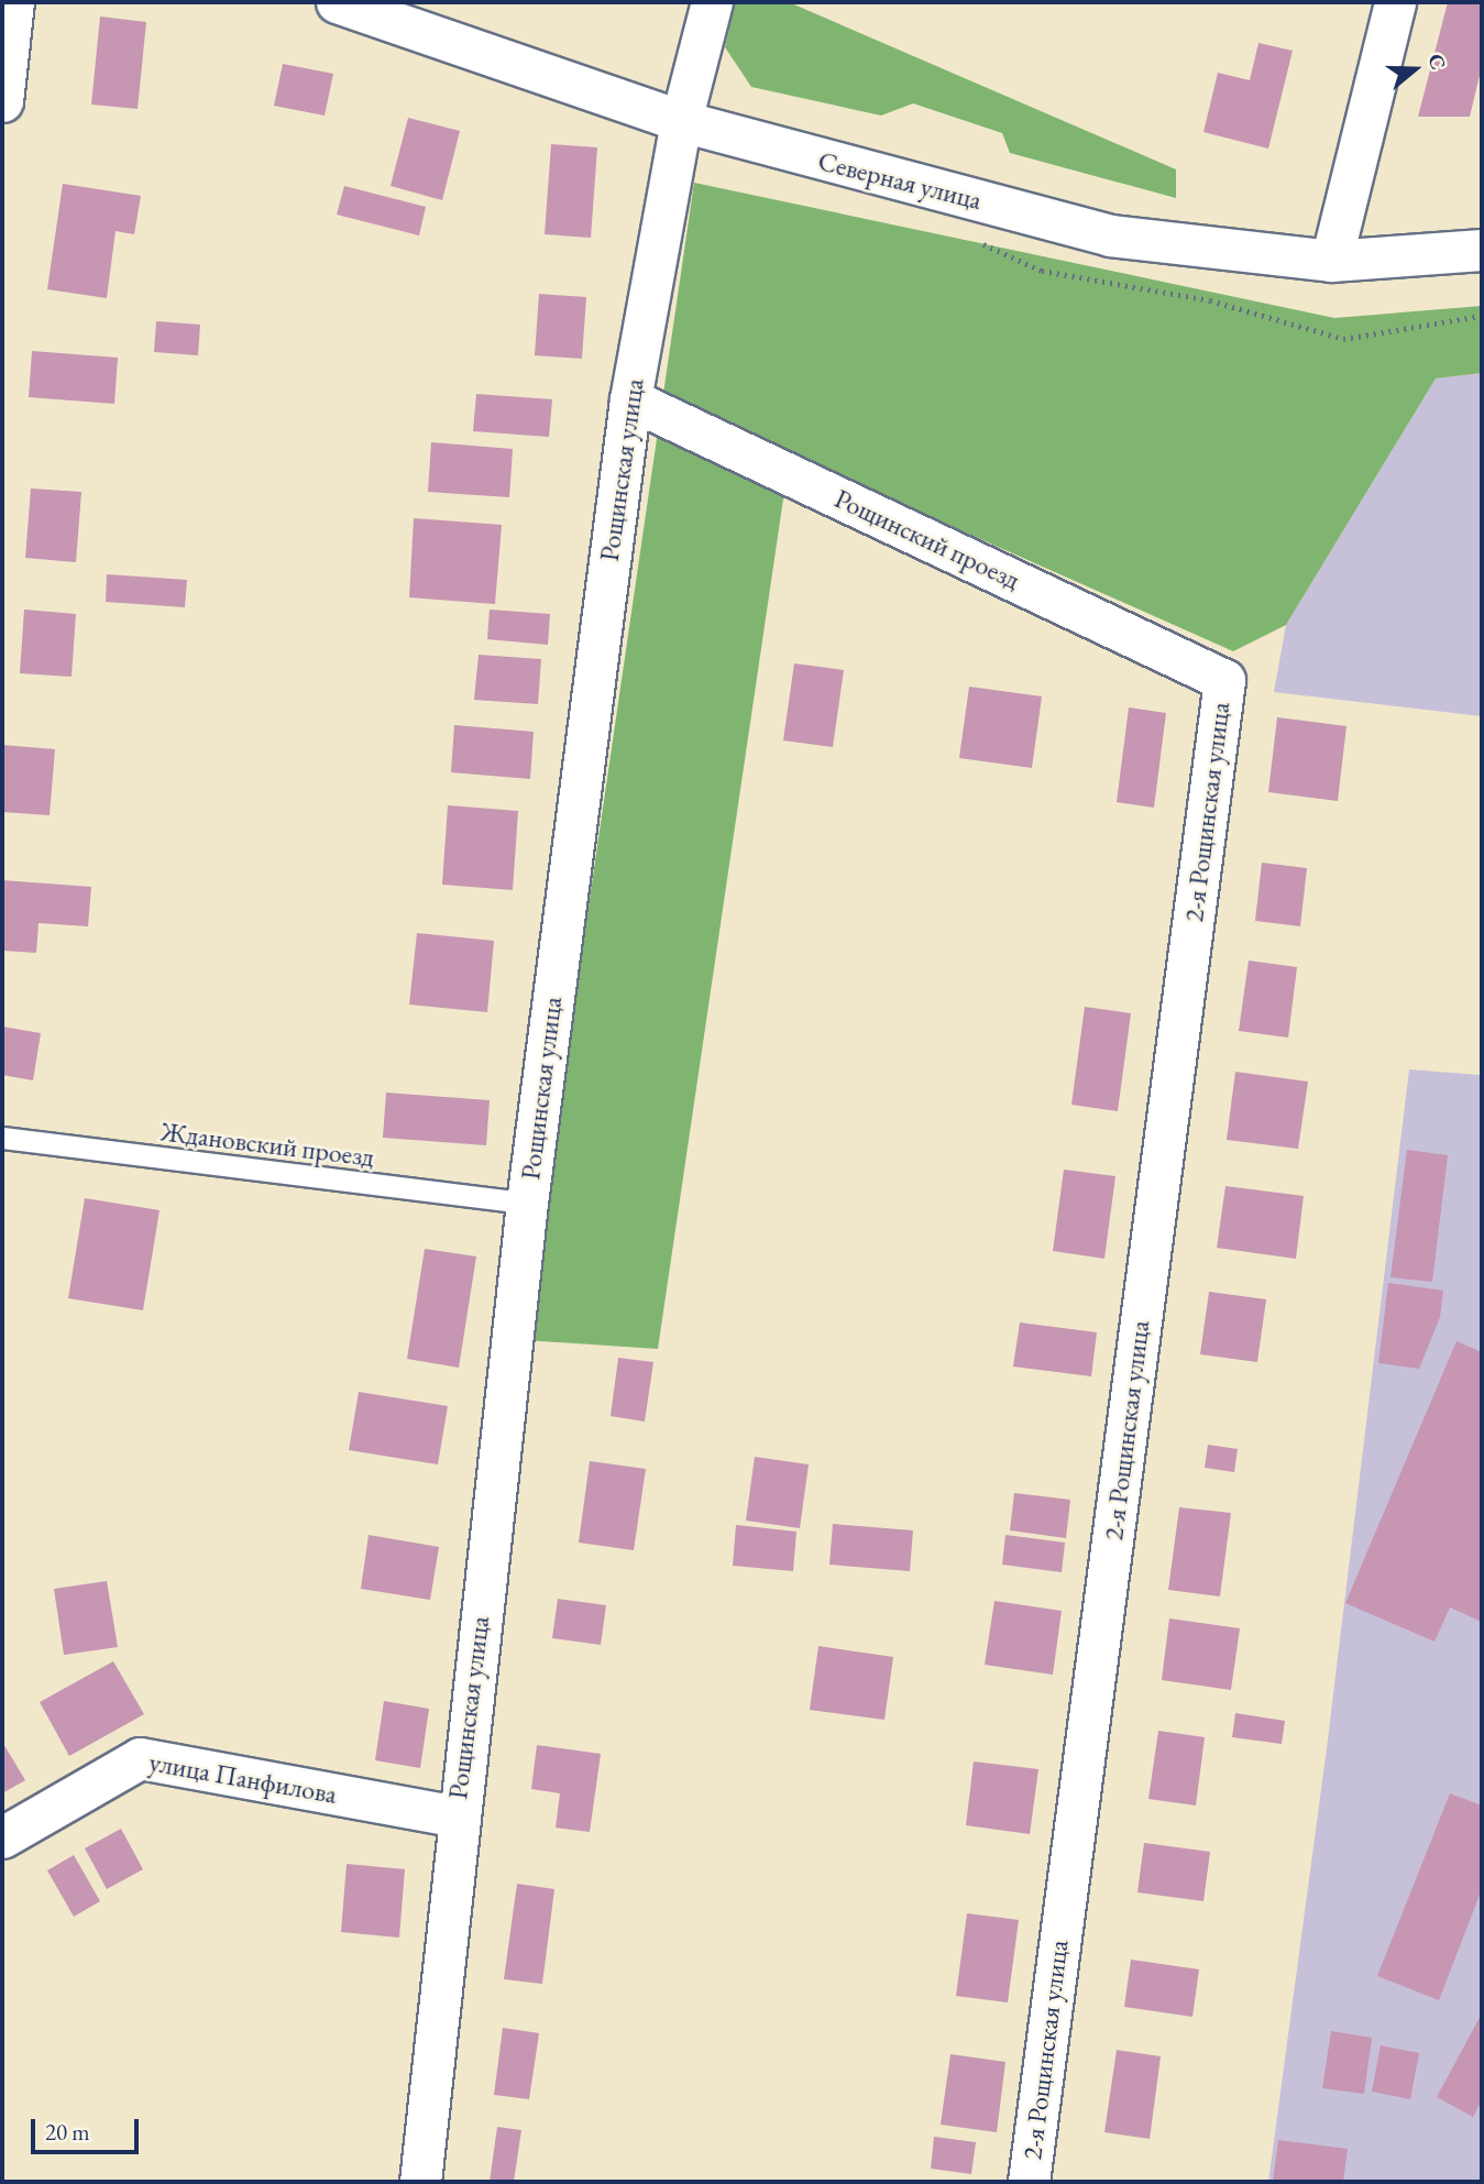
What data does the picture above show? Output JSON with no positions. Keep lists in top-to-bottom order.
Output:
{
  "streets": {
    "street": [
      "Северная улица",
      "Рощинская улица",
      "Рощинский проезд",
      "2-я Рощинская улица",
      "улица Панфилова"
    ],
    "lane": ["Ждановский проезд"]
  },
  "crossings": [
    ["Северная улица", "Рощинская улица"],
    ["Рощинская улица", "Рощинский проезд"],
    ["Рощинская улица", "Ждановский проезд"],
    ["Рощинская улица", "улица Панфилова"],
    ["Рощинский проезд", "2-я Рощинская улица"]
  ],
  "scale_bar": "20 m",
  "north": "right"
}
